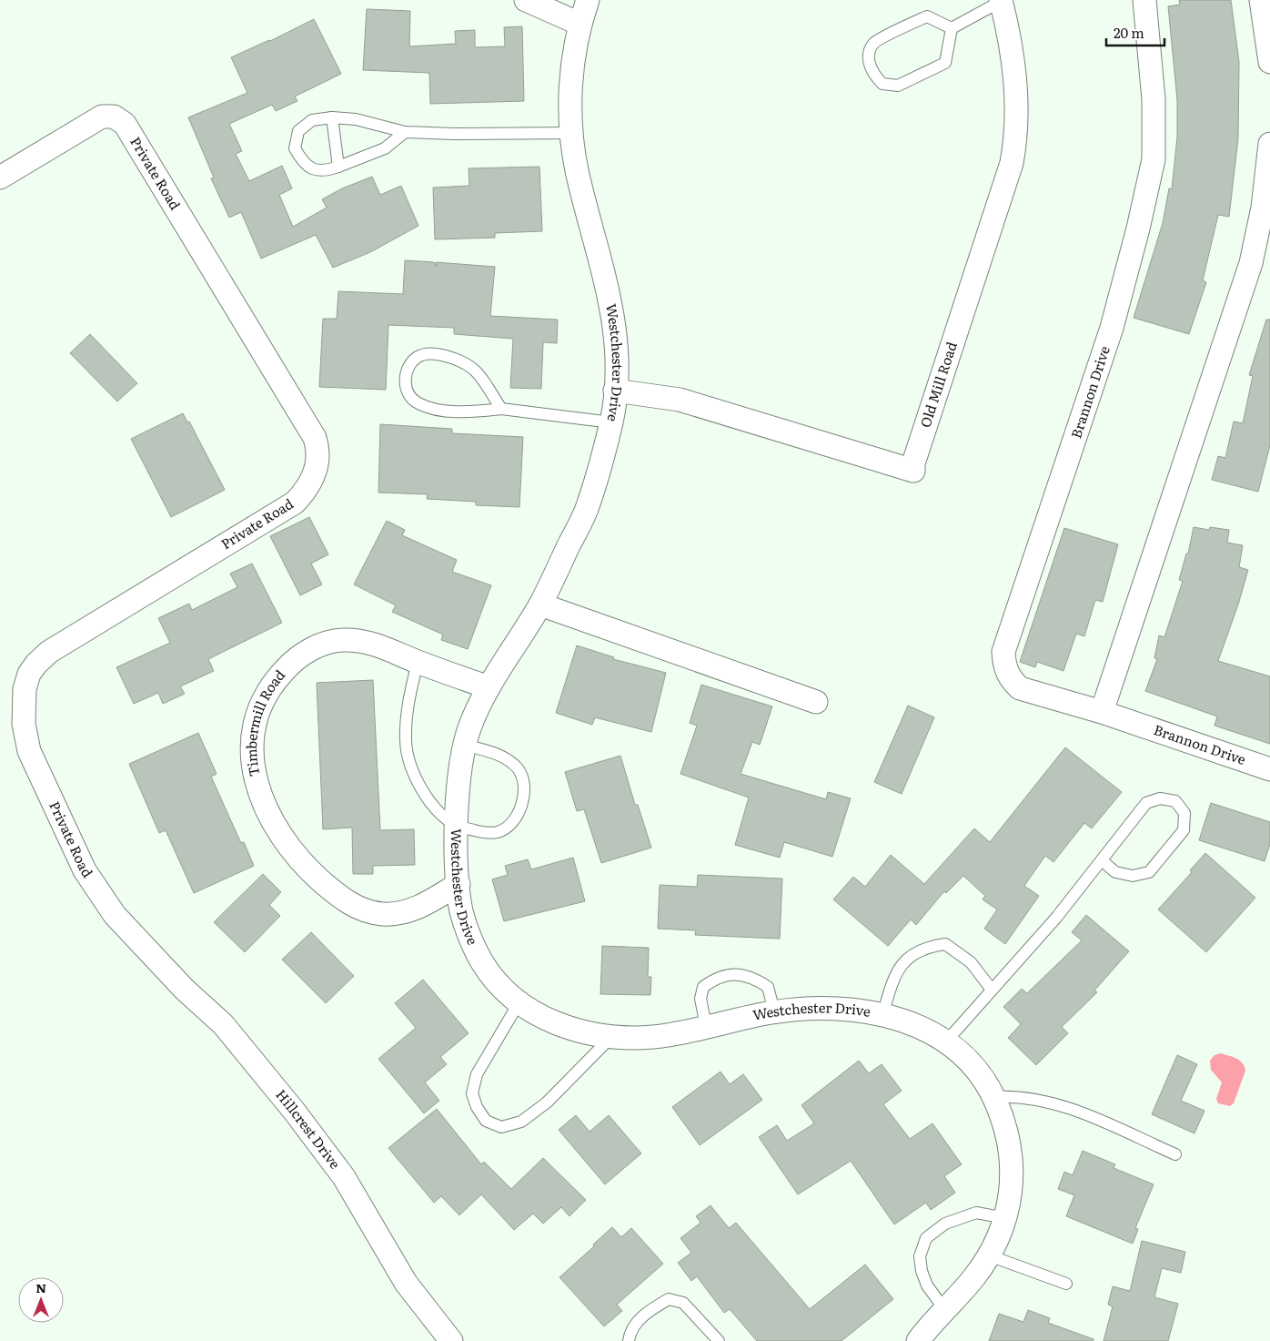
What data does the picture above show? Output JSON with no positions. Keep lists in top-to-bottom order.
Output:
{
  "streets": {
    "street": [
      "Private Road",
      "Westchester Drive",
      "Old Mill Road",
      "Brannon Drive",
      "Timbermill Road",
      "Hillcrest Drive"
    ]
  },
  "crossings": [
    ["Private Road", "Hillcrest Drive"],
    ["Westchester Drive", "Old Mill Road"],
    ["Westchester Drive", "Timbermill Road"]
  ],
  "scale_bar": "20 m",
  "north": "top"
}
